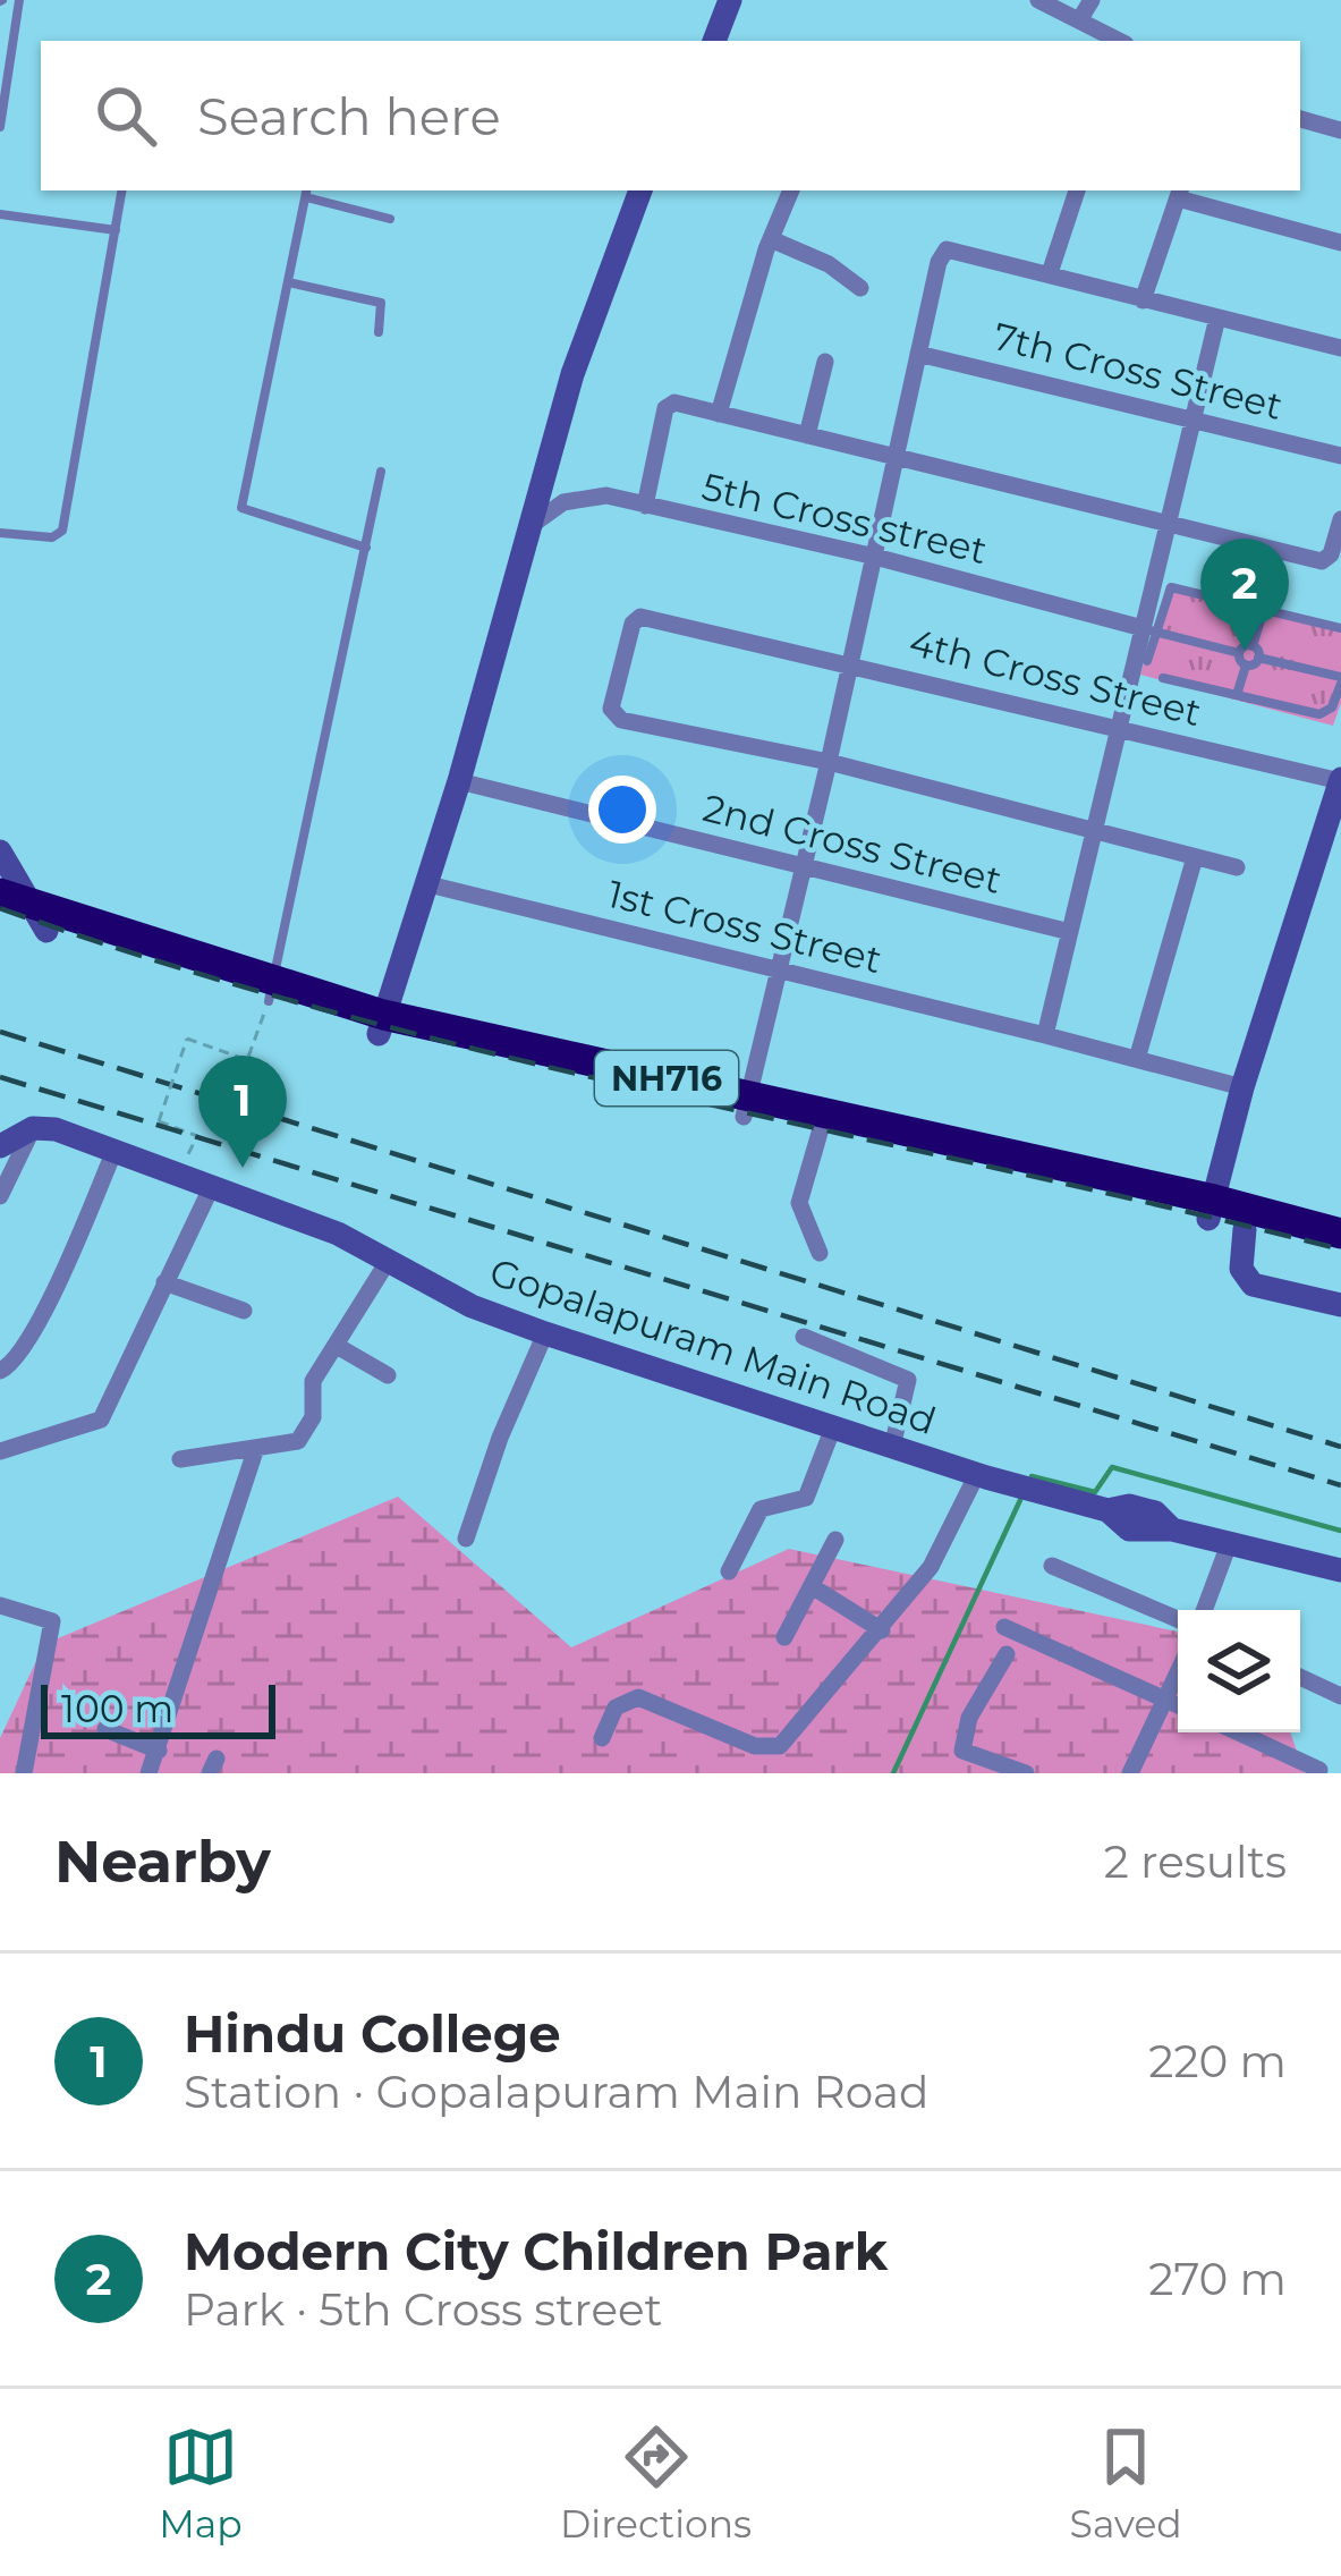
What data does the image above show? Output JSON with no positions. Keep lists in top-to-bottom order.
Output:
{
  "streets": {
    "highway": ["NH716"],
    "street": [
      "7th Cross Street",
      "5th Cross street",
      "4th Cross Street",
      "2nd Cross Street",
      "1st Cross Street",
      "Gopalapuram Main Road"
    ]
  },
  "scale_bar": "100 m",
  "page": {
    "search": "Search here",
    "pins": ["2", "1"],
    "scale": "100 m",
    "heading": ["Nearby", "2 results"],
    "list": [
      {
        "mark": "1",
        "name": "Hindu College",
        "note": "Station · Gopalapuram Main Road",
        "value": "220 m"
      },
      {
        "mark": "2",
        "name": "Modern City Children Park",
        "note": "Park · 5th Cross street",
        "value": "270 m"
      }
    ],
    "nav": ["Map", "Directions", "Saved"]
  }
}
